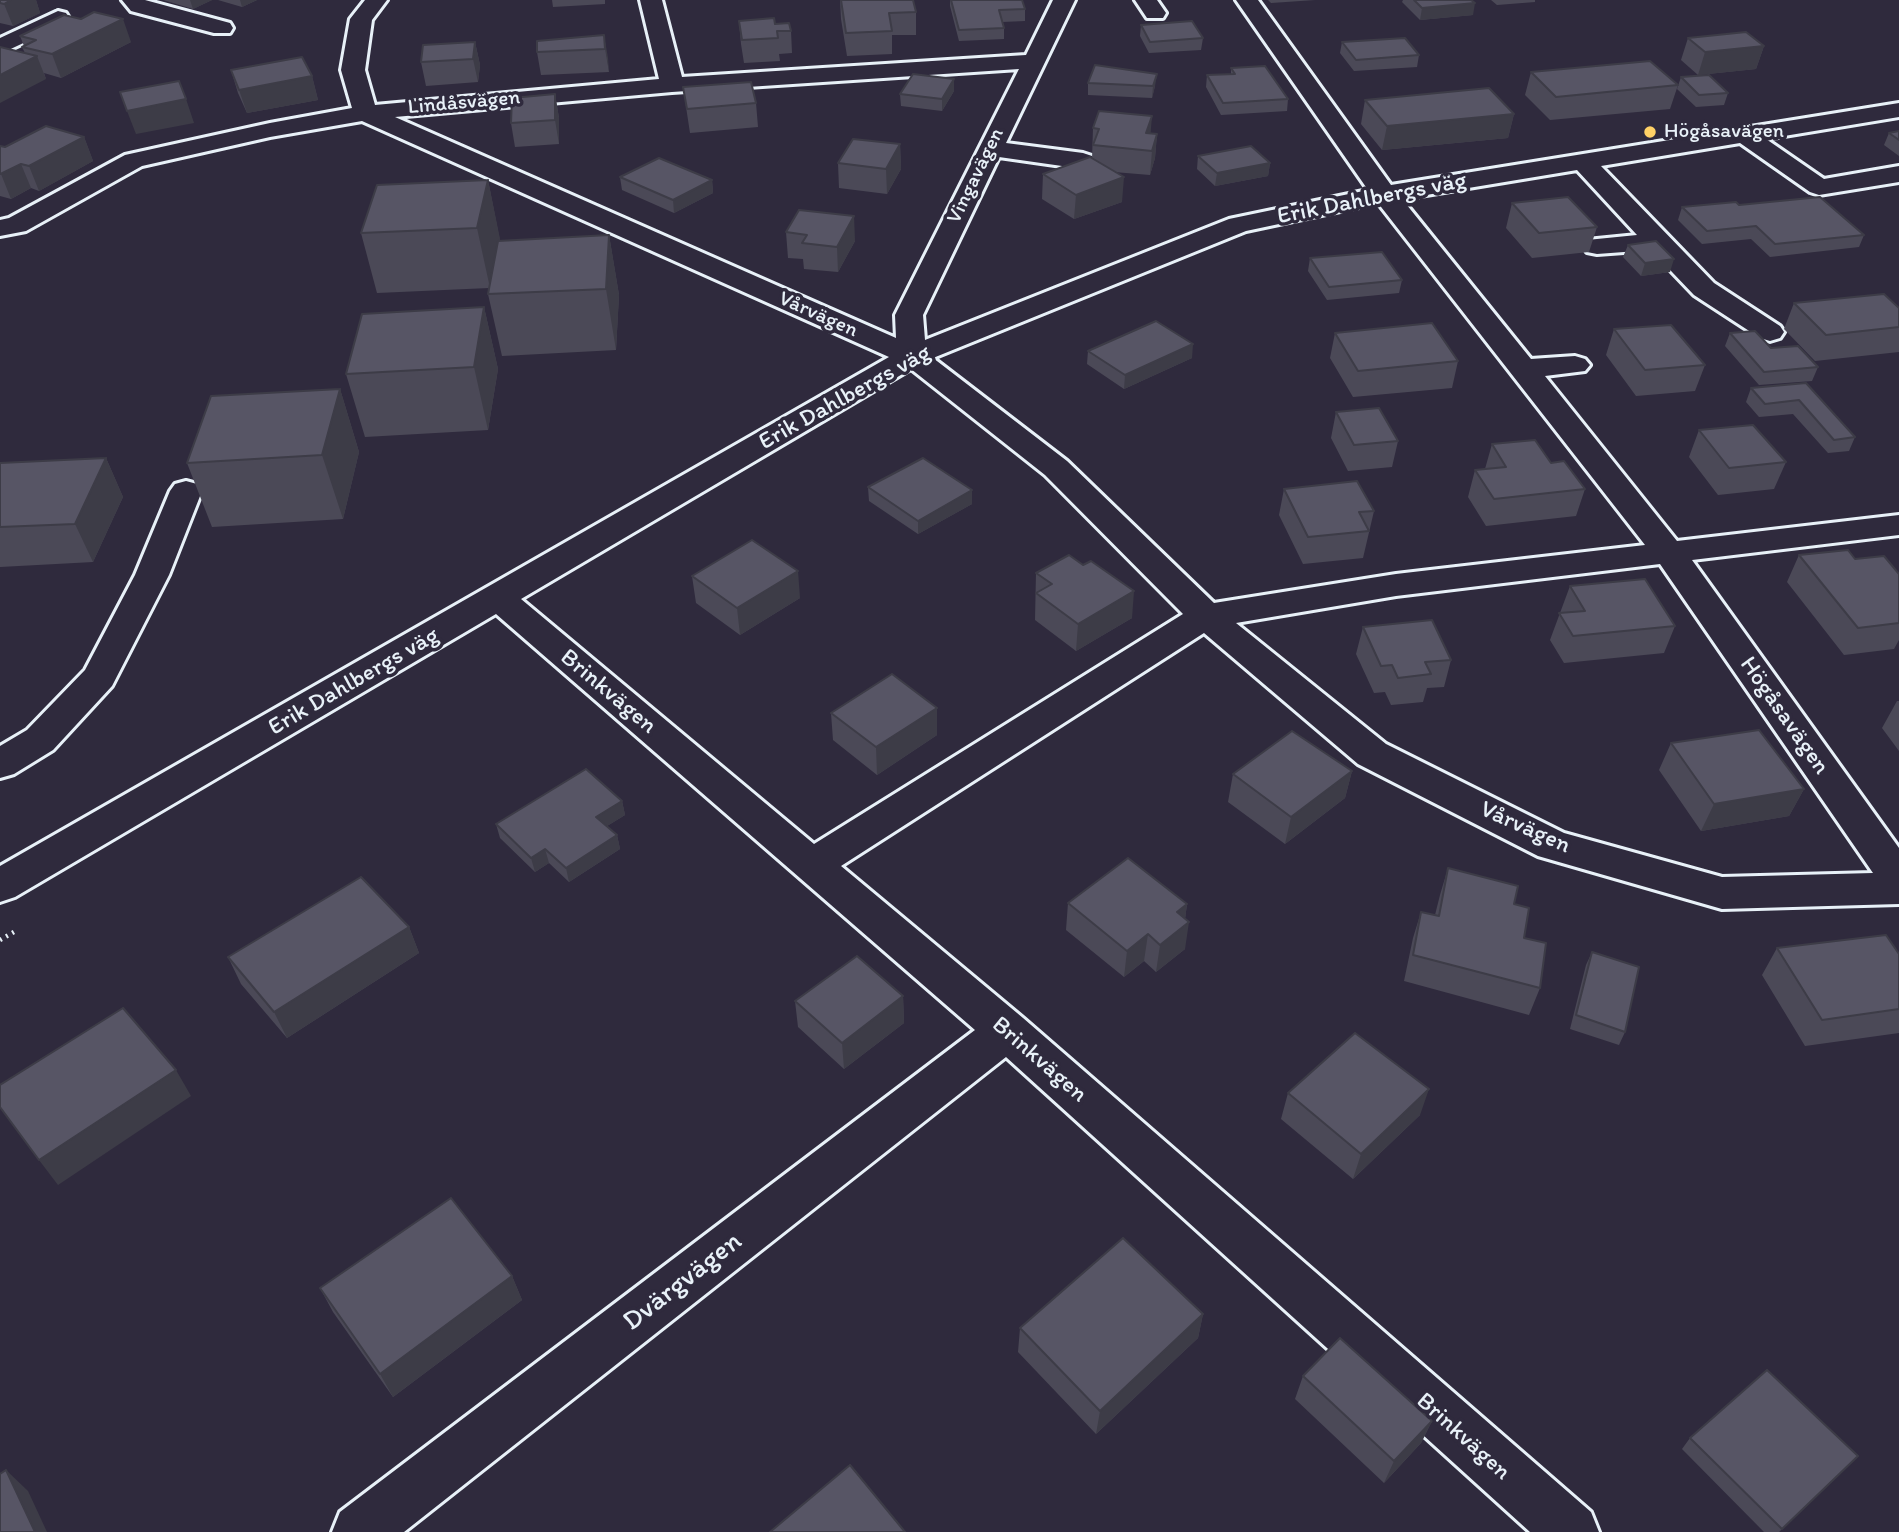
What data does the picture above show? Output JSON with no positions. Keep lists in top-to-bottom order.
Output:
{
  "streets": {
    "street": [
      "Lindåsvägen",
      "Vingavägen",
      "Erik Dahlbergs väg",
      "Vårvägen",
      "Brinkvägen",
      "Högåsavägen",
      "Dvärgvägen"
    ]
  },
  "crossings": [
    ["Lindåsvägen", "Vingavägen"],
    ["Lindåsvägen", "Vårvägen"],
    ["Vingavägen", "Erik Dahlbergs väg"],
    ["Vingavägen", "Vårvägen"],
    ["Erik Dahlbergs väg", "Vårvägen"],
    ["Erik Dahlbergs väg", "Brinkvägen"],
    ["Erik Dahlbergs väg", "Högåsavägen"],
    ["Brinkvägen", "Dvärgvägen"]
  ],
  "places": ["Högåsavägen"]
}
